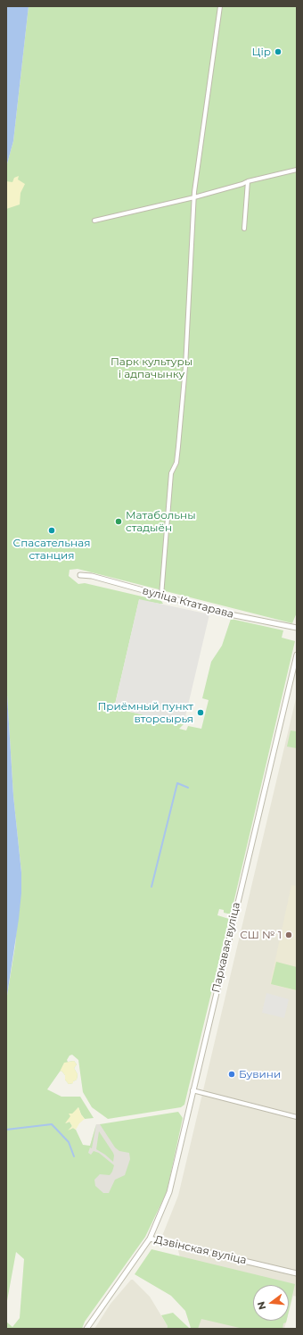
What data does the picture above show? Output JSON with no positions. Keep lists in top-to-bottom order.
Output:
{
  "streets": {
    "street": ["вуліца Ктатарава", "Паркавая вуліца", "Дзвінская вуліца"]
  },
  "crossings": [
    ["Паркавая вуліца", "Дзвінская вуліца"]
  ],
  "parks": ["Парк культуры і адпачынку"],
  "places": [
    "Цір",
    "Матабольны стадыён",
    "Спасательная станция",
    "Приёмный пункт вторсырья",
    "СШ № 1",
    "Бувини"
  ],
  "north": "left"
}
